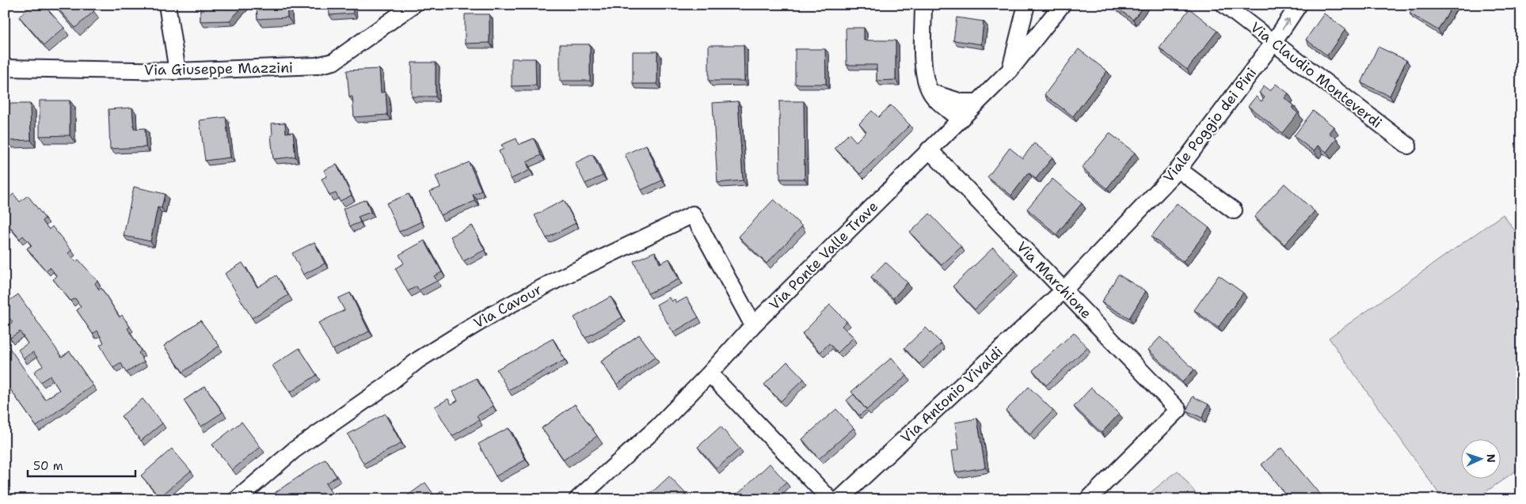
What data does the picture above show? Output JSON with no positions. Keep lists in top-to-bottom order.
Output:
{
  "streets": {
    "street": [
      "Via Giuseppe Mazzini",
      "Via Claudio Monteverdi",
      "Viale Poggio dei Pini",
      "Via Ponte Valle Trave",
      "Via Marchione",
      "Via Cavour",
      "Via Antonio Vivaldi"
    ]
  },
  "crossings": [
    ["Via Claudio Monteverdi", "Viale Poggio dei Pini"],
    ["Viale Poggio dei Pini", "Via Marchione"],
    ["Viale Poggio dei Pini", "Via Antonio Vivaldi"],
    ["Via Ponte Valle Trave", "Via Marchione"],
    ["Via Ponte Valle Trave", "Via Cavour"],
    ["Via Marchione", "Via Antonio Vivaldi"]
  ],
  "scale_bar": "50 m",
  "north": "right"
}
